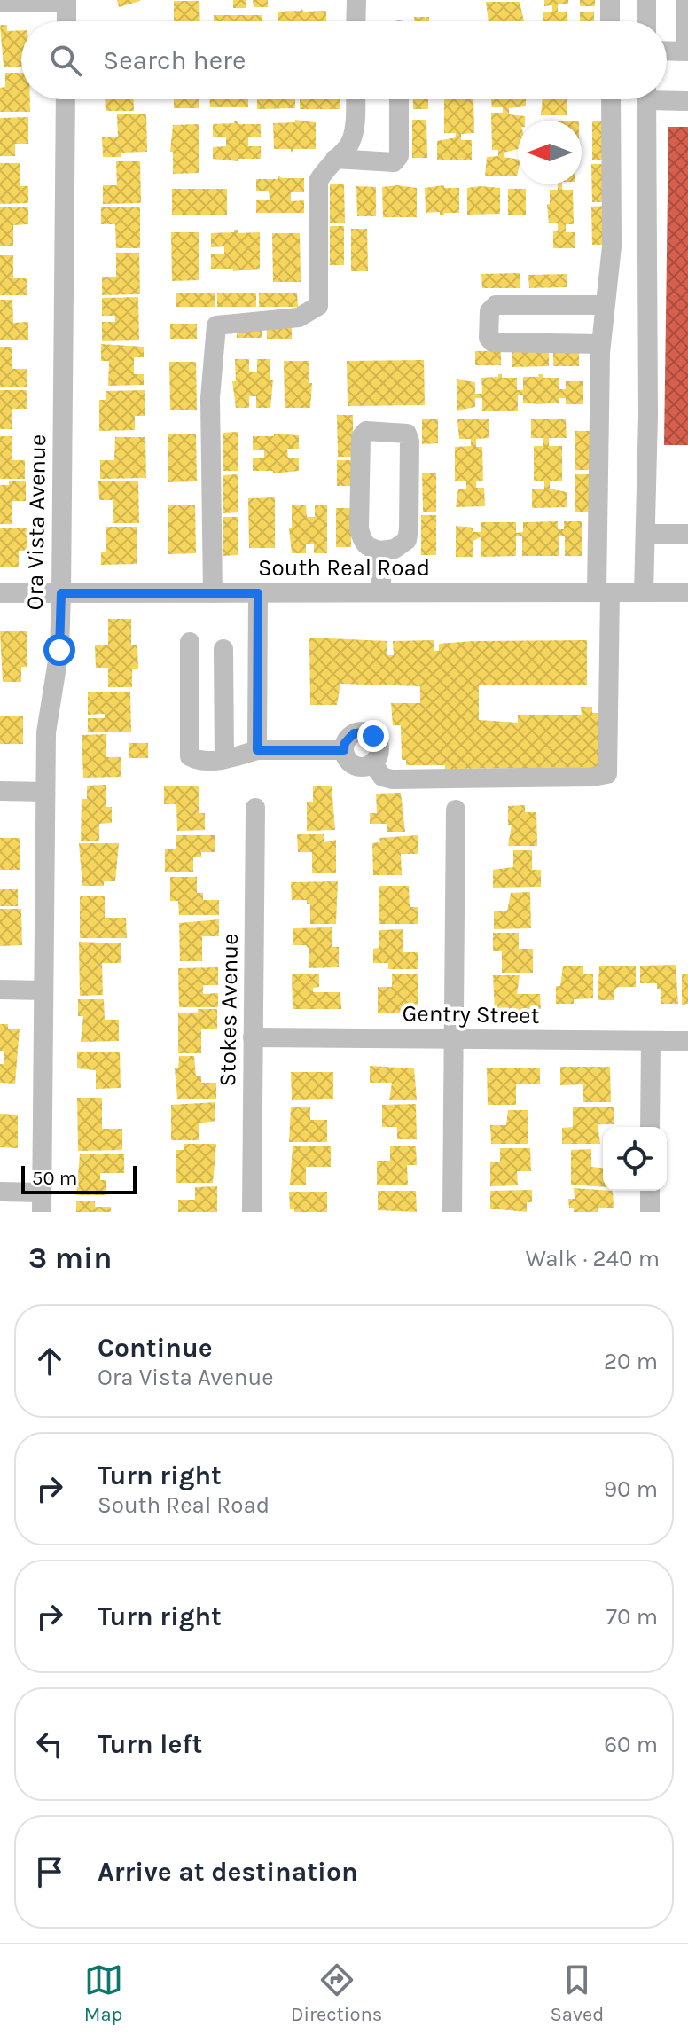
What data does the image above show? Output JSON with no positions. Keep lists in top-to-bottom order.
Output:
{
  "streets": {
    "street": [
      "Ora Vista Avenue",
      "South Real Road",
      "Stokes Avenue",
      "Gentry Street"
    ]
  },
  "crossings": [
    ["Ora Vista Avenue", "South Real Road"],
    ["Stokes Avenue", "Gentry Street"]
  ],
  "scale_bar": "50 m",
  "north": "left",
  "page": {
    "search": "Search here",
    "scale": "50 m",
    "heading": ["3 min", "Walk · 240 m"],
    "list": [
      ["Continue", "Ora Vista Avenue", "20 m"],
      ["Turn right", "South Real Road", "90 m"],
      ["Turn right", "70 m"],
      ["Turn left", "60 m"],
      "Arrive at destination"
    ],
    "nav": ["Map", "Directions", "Saved"]
  }
}
